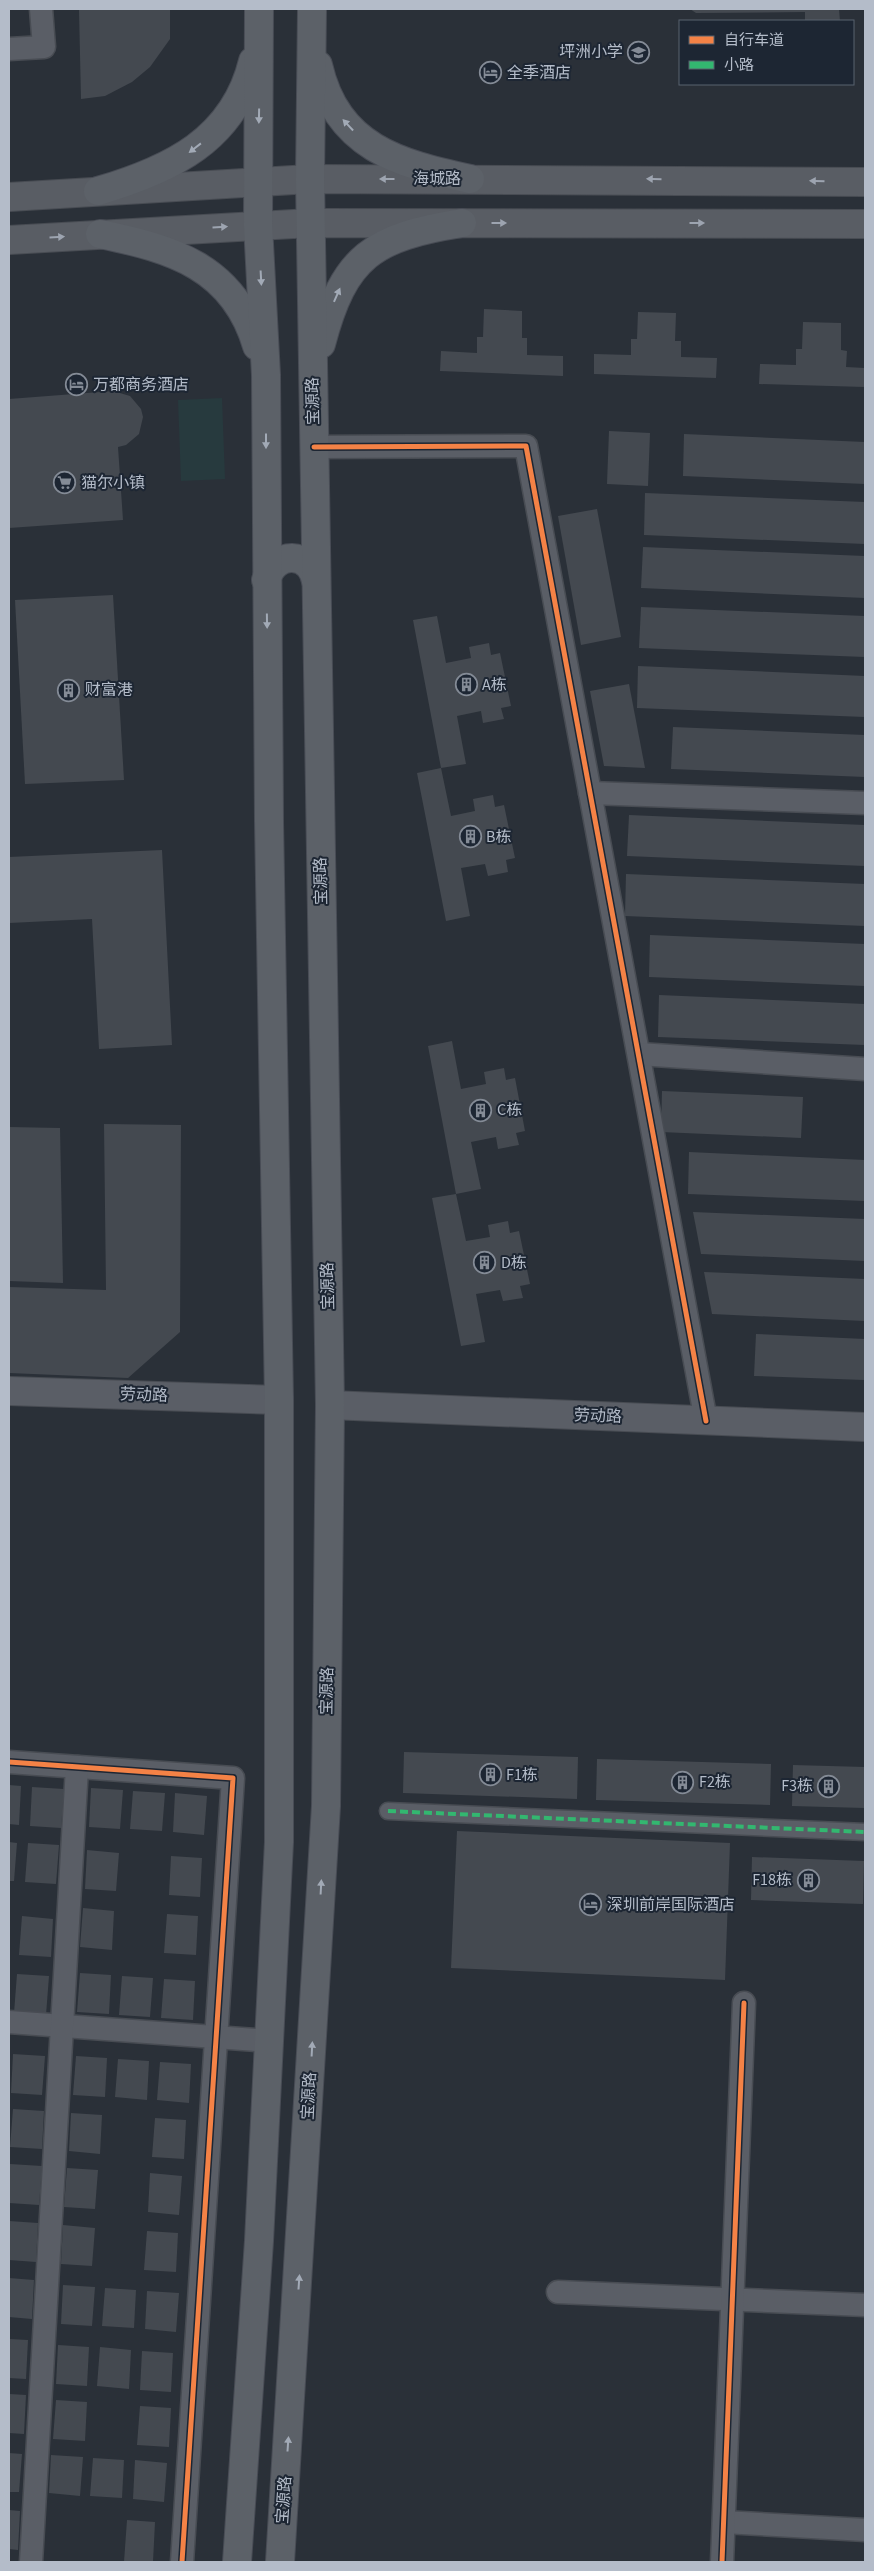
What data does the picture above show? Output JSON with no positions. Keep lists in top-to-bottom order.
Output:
{
  "streets": {
    "main road": ["海城路", "宝源路"],
    "street": ["劳动路"]
  },
  "crossings": [
    ["海城路", "宝源路"],
    ["宝源路", "劳动路"]
  ],
  "places": {
    "school or university": ["坪洲小学"],
    "hotel": ["全季酒店", "万都商务酒店", "深圳前岸国际酒店"],
    "supermarket": ["猫尔小镇"],
    "building": [
      "A栋",
      "财富港",
      "B栋",
      "C栋",
      "D栋",
      "F1栋",
      "F2栋",
      "F3栋",
      "F18栋"
    ]
  },
  "legend": ["自行车道", "小路"]
}
